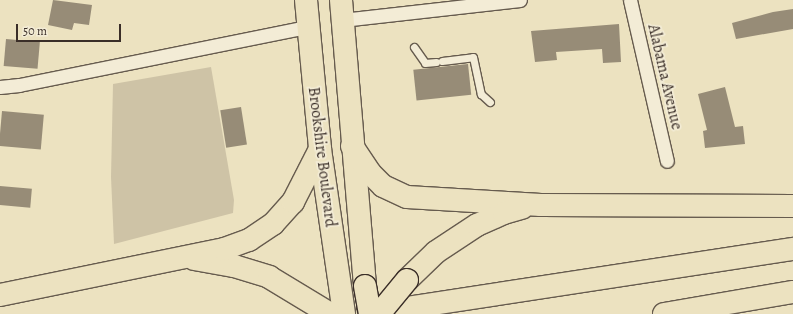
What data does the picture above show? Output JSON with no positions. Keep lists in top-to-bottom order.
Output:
{
  "streets": {
    "highway": ["Brookshire Boulevard"],
    "street": ["Alabama Avenue"]
  },
  "scale_bar": "50 m"
}
